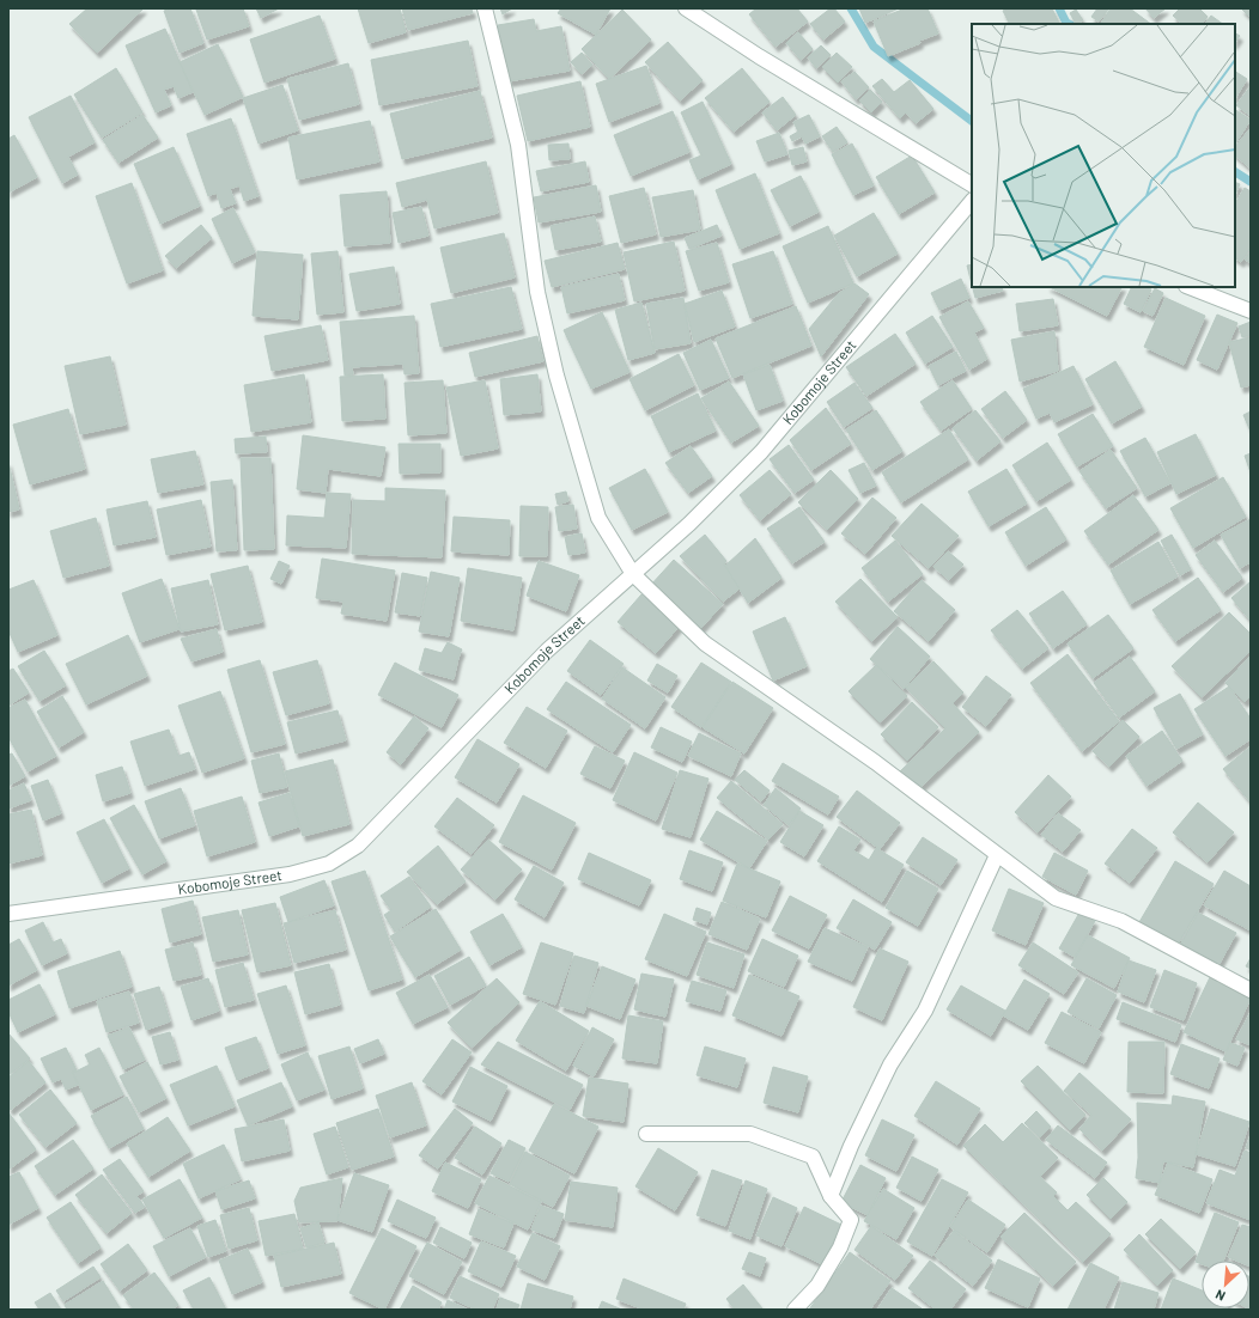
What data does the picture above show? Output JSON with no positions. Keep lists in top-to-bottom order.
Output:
{
  "streets": {
    "street": ["Kobomoje Street"]
  },
  "north": "bottom left"
}
